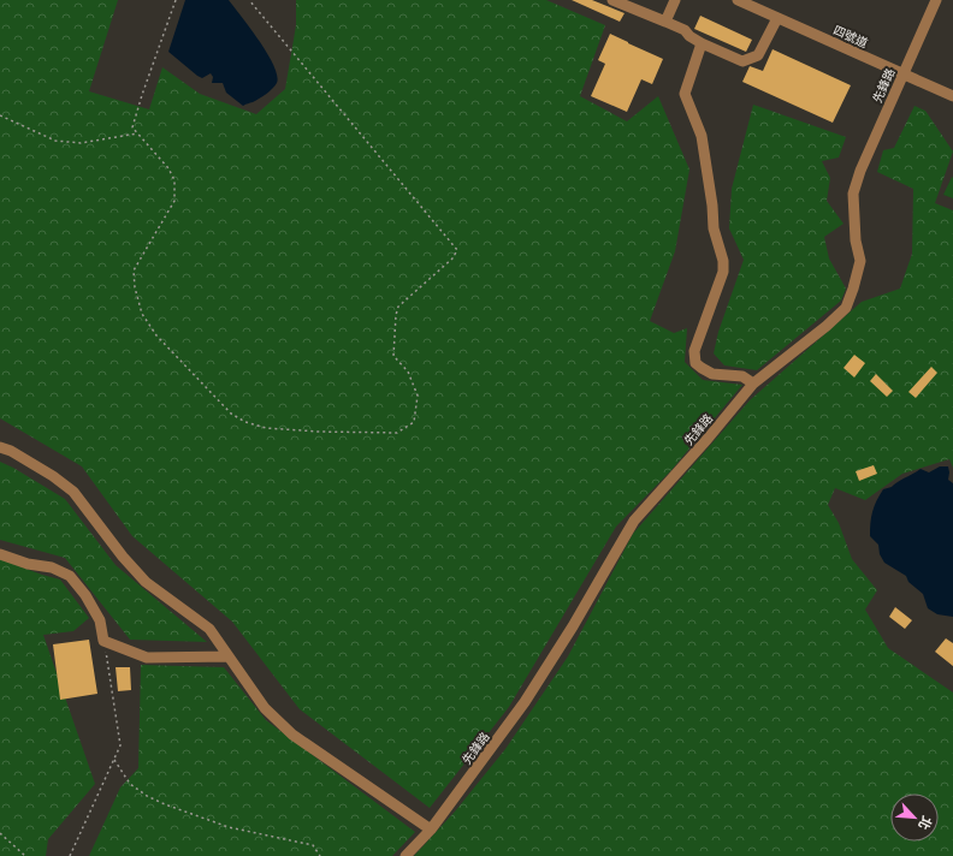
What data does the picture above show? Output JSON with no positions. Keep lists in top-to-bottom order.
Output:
{
  "streets": {
    "lane": ["四號道", "先鋒路"]
  },
  "crossings": [
    ["四號道", "先鋒路"]
  ],
  "north": "bottom right"
}
